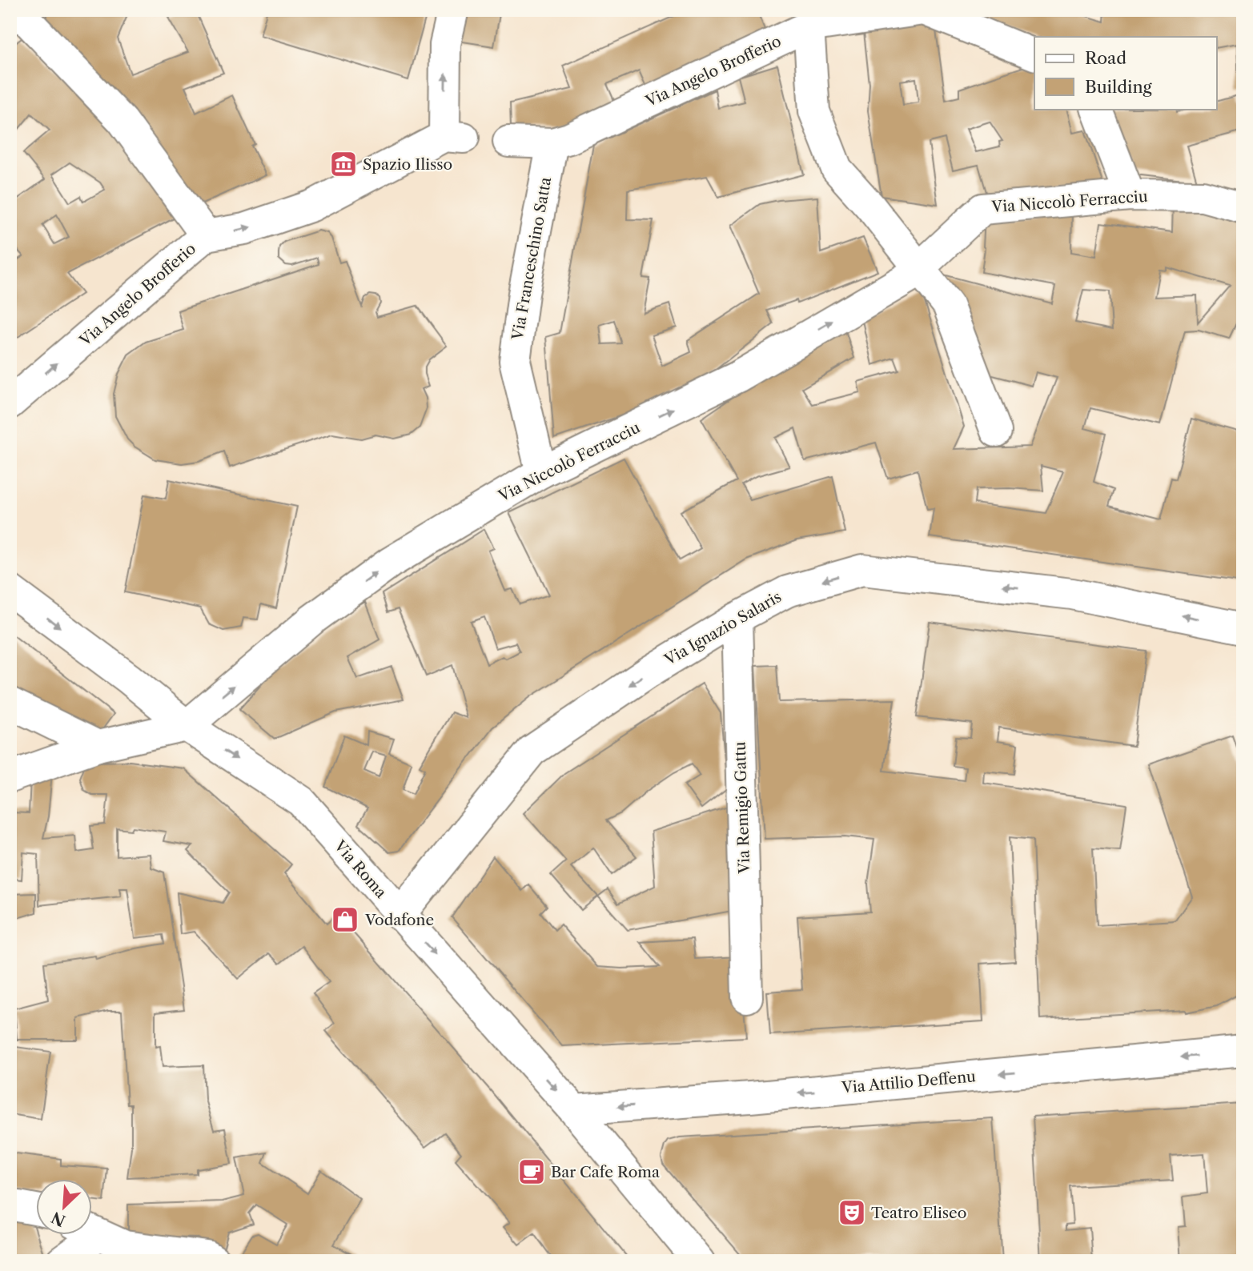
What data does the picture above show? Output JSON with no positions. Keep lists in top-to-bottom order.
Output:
{
  "streets": {
    "street": [
      "Via Angelo Brofferio",
      "Via Niccolò Ferracciu",
      "Via Franceschino Satta",
      "Via Ignazio Salaris",
      "Via Remigio Gattu",
      "Via Roma",
      "Via Attilio Deffenu"
    ]
  },
  "crossings": [
    ["Via Angelo Brofferio", "Via Franceschino Satta"],
    ["Via Niccolò Ferracciu", "Via Franceschino Satta"],
    ["Via Niccolò Ferracciu", "Via Roma"],
    ["Via Ignazio Salaris", "Via Remigio Gattu"],
    ["Via Ignazio Salaris", "Via Roma"],
    ["Via Roma", "Via Attilio Deffenu"]
  ],
  "one_way": [
    "Via Angelo Brofferio",
    "Via Niccolò Ferracciu",
    "Via Ignazio Salaris",
    "Via Roma",
    "Via Attilio Deffenu"
  ],
  "places": {
    "museum": ["Spazio Ilisso"],
    "shop": ["Vodafone"],
    "cafe": ["Bar Cafe Roma"],
    "theatre": ["Teatro Eliseo"]
  },
  "legend": ["Road", "Building"],
  "north": "bottom left"
}
